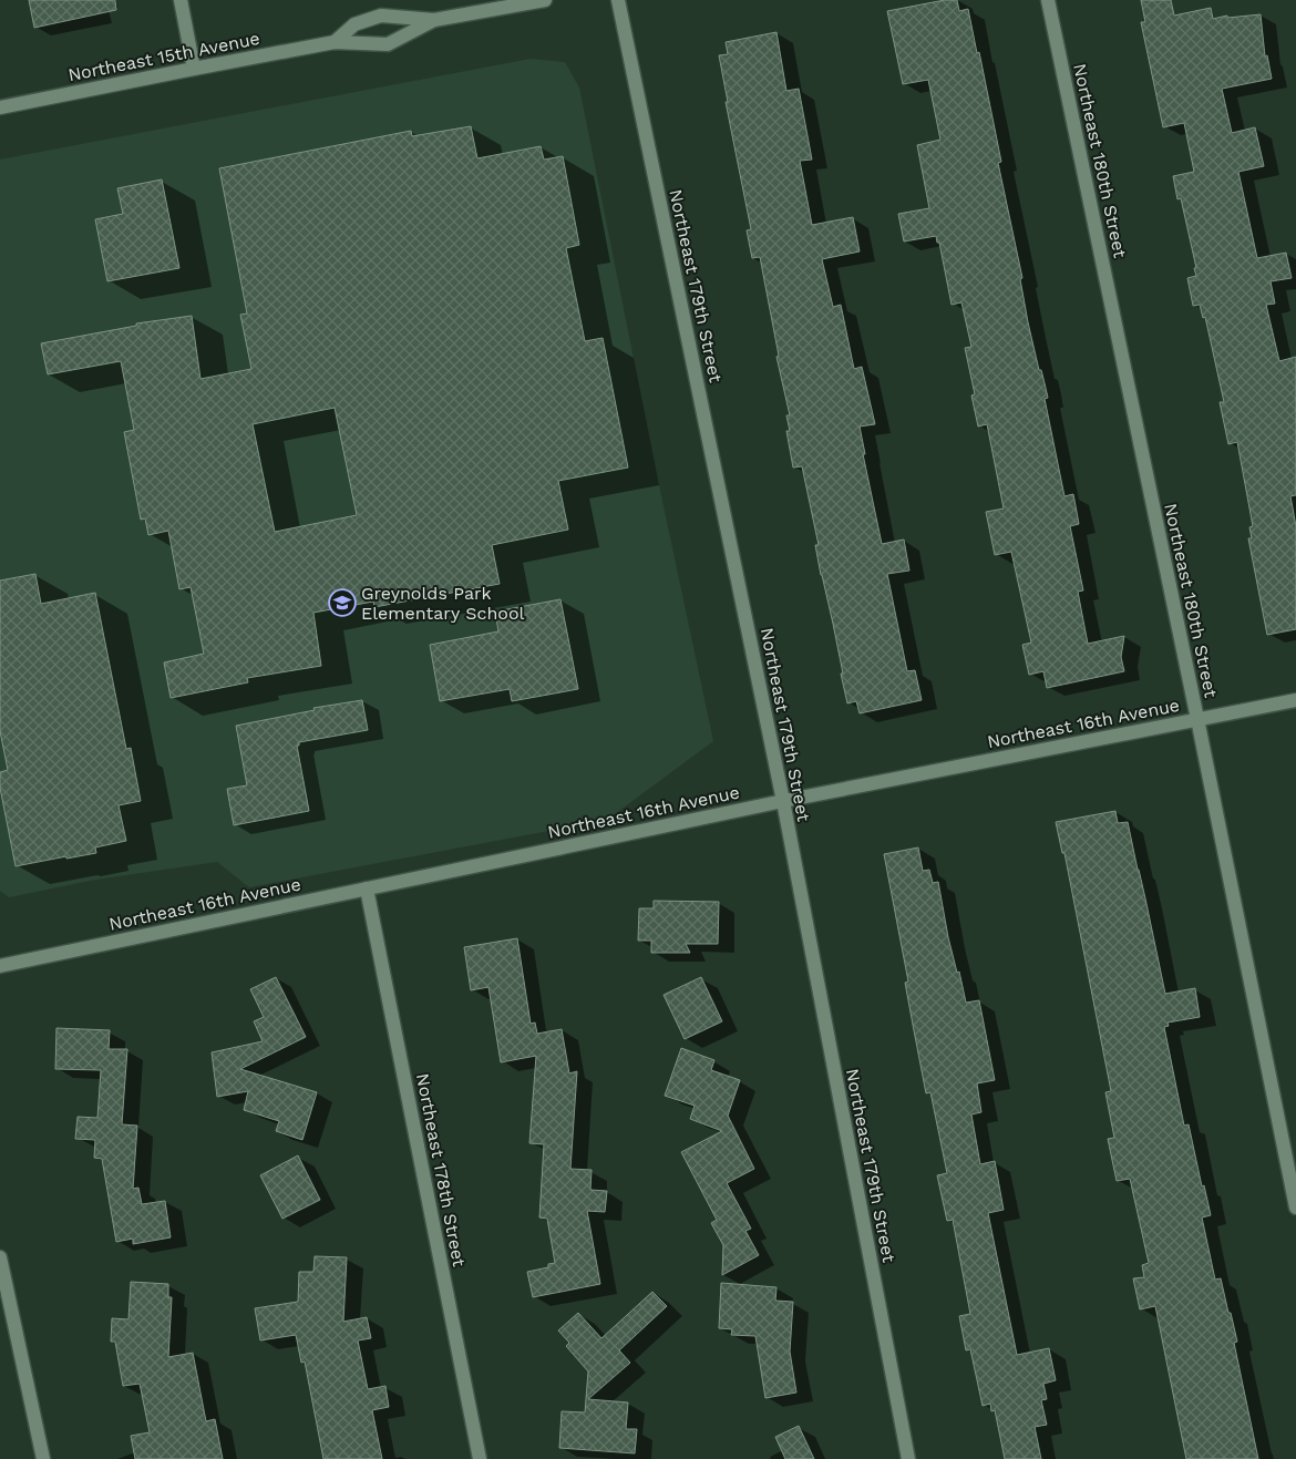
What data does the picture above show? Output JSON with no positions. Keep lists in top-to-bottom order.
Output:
{
  "streets": {
    "street": [
      "Northeast 15th Avenue",
      "Northeast 180th Street",
      "Northeast 179th Street",
      "Northeast 16th Avenue",
      "Northeast 178th Street"
    ]
  },
  "crossings": [
    ["Northeast 180th Street", "Northeast 16th Avenue"],
    ["Northeast 179th Street", "Northeast 16th Avenue"],
    ["Northeast 16th Avenue", "Northeast 178th Street"]
  ],
  "places": {
    "school or university": ["Greynolds Park Elementary School"]
  }
}
